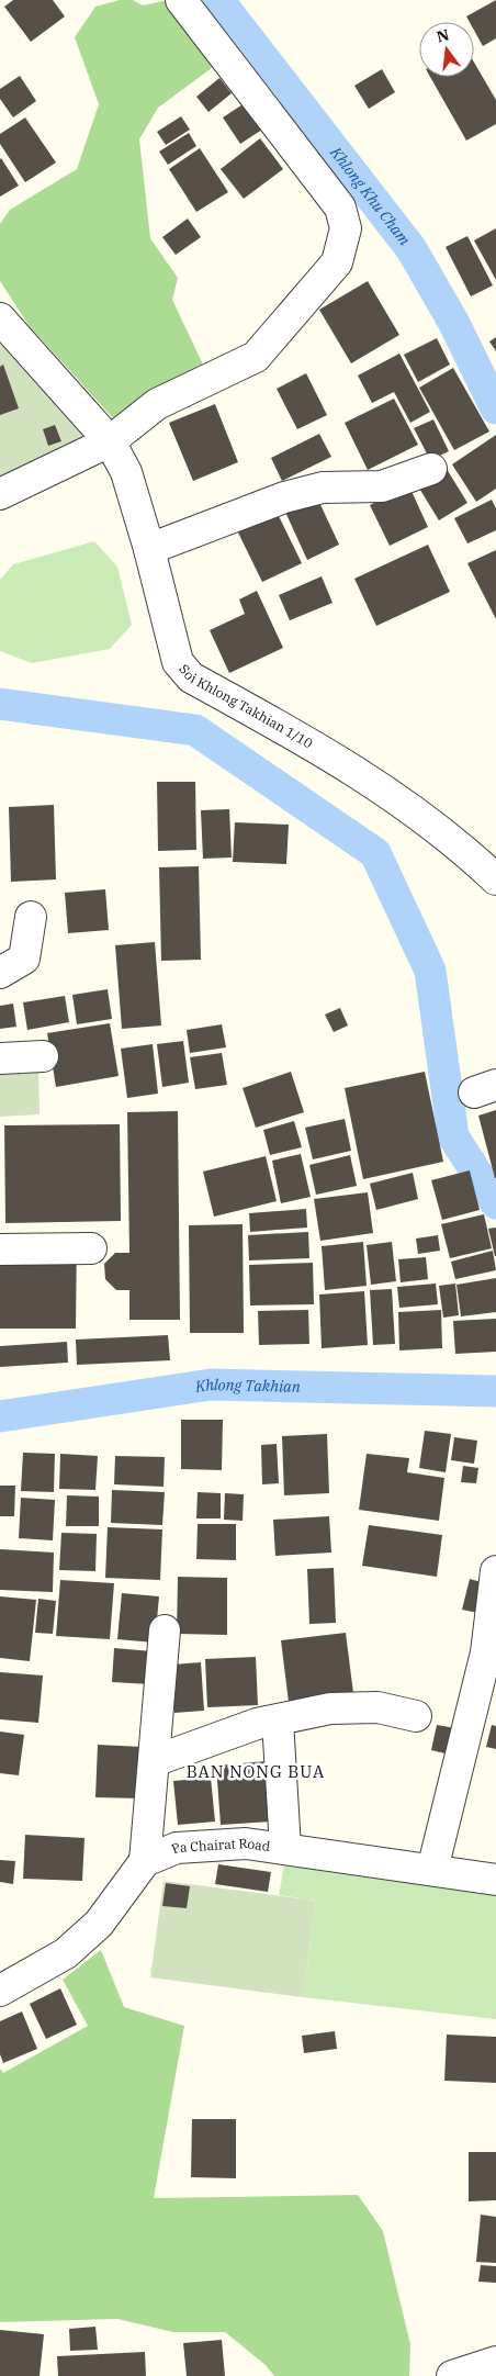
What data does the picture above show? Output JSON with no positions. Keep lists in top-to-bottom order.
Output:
{
  "streets": {
    "street": ["Soi Khlong Takhian 1/10", "Pa Chairat Road"]
  },
  "districts": ["BAN NONG BUA"],
  "water": ["Khlong Khu Cham", "Khlong Takhian"],
  "north": "top"
}
